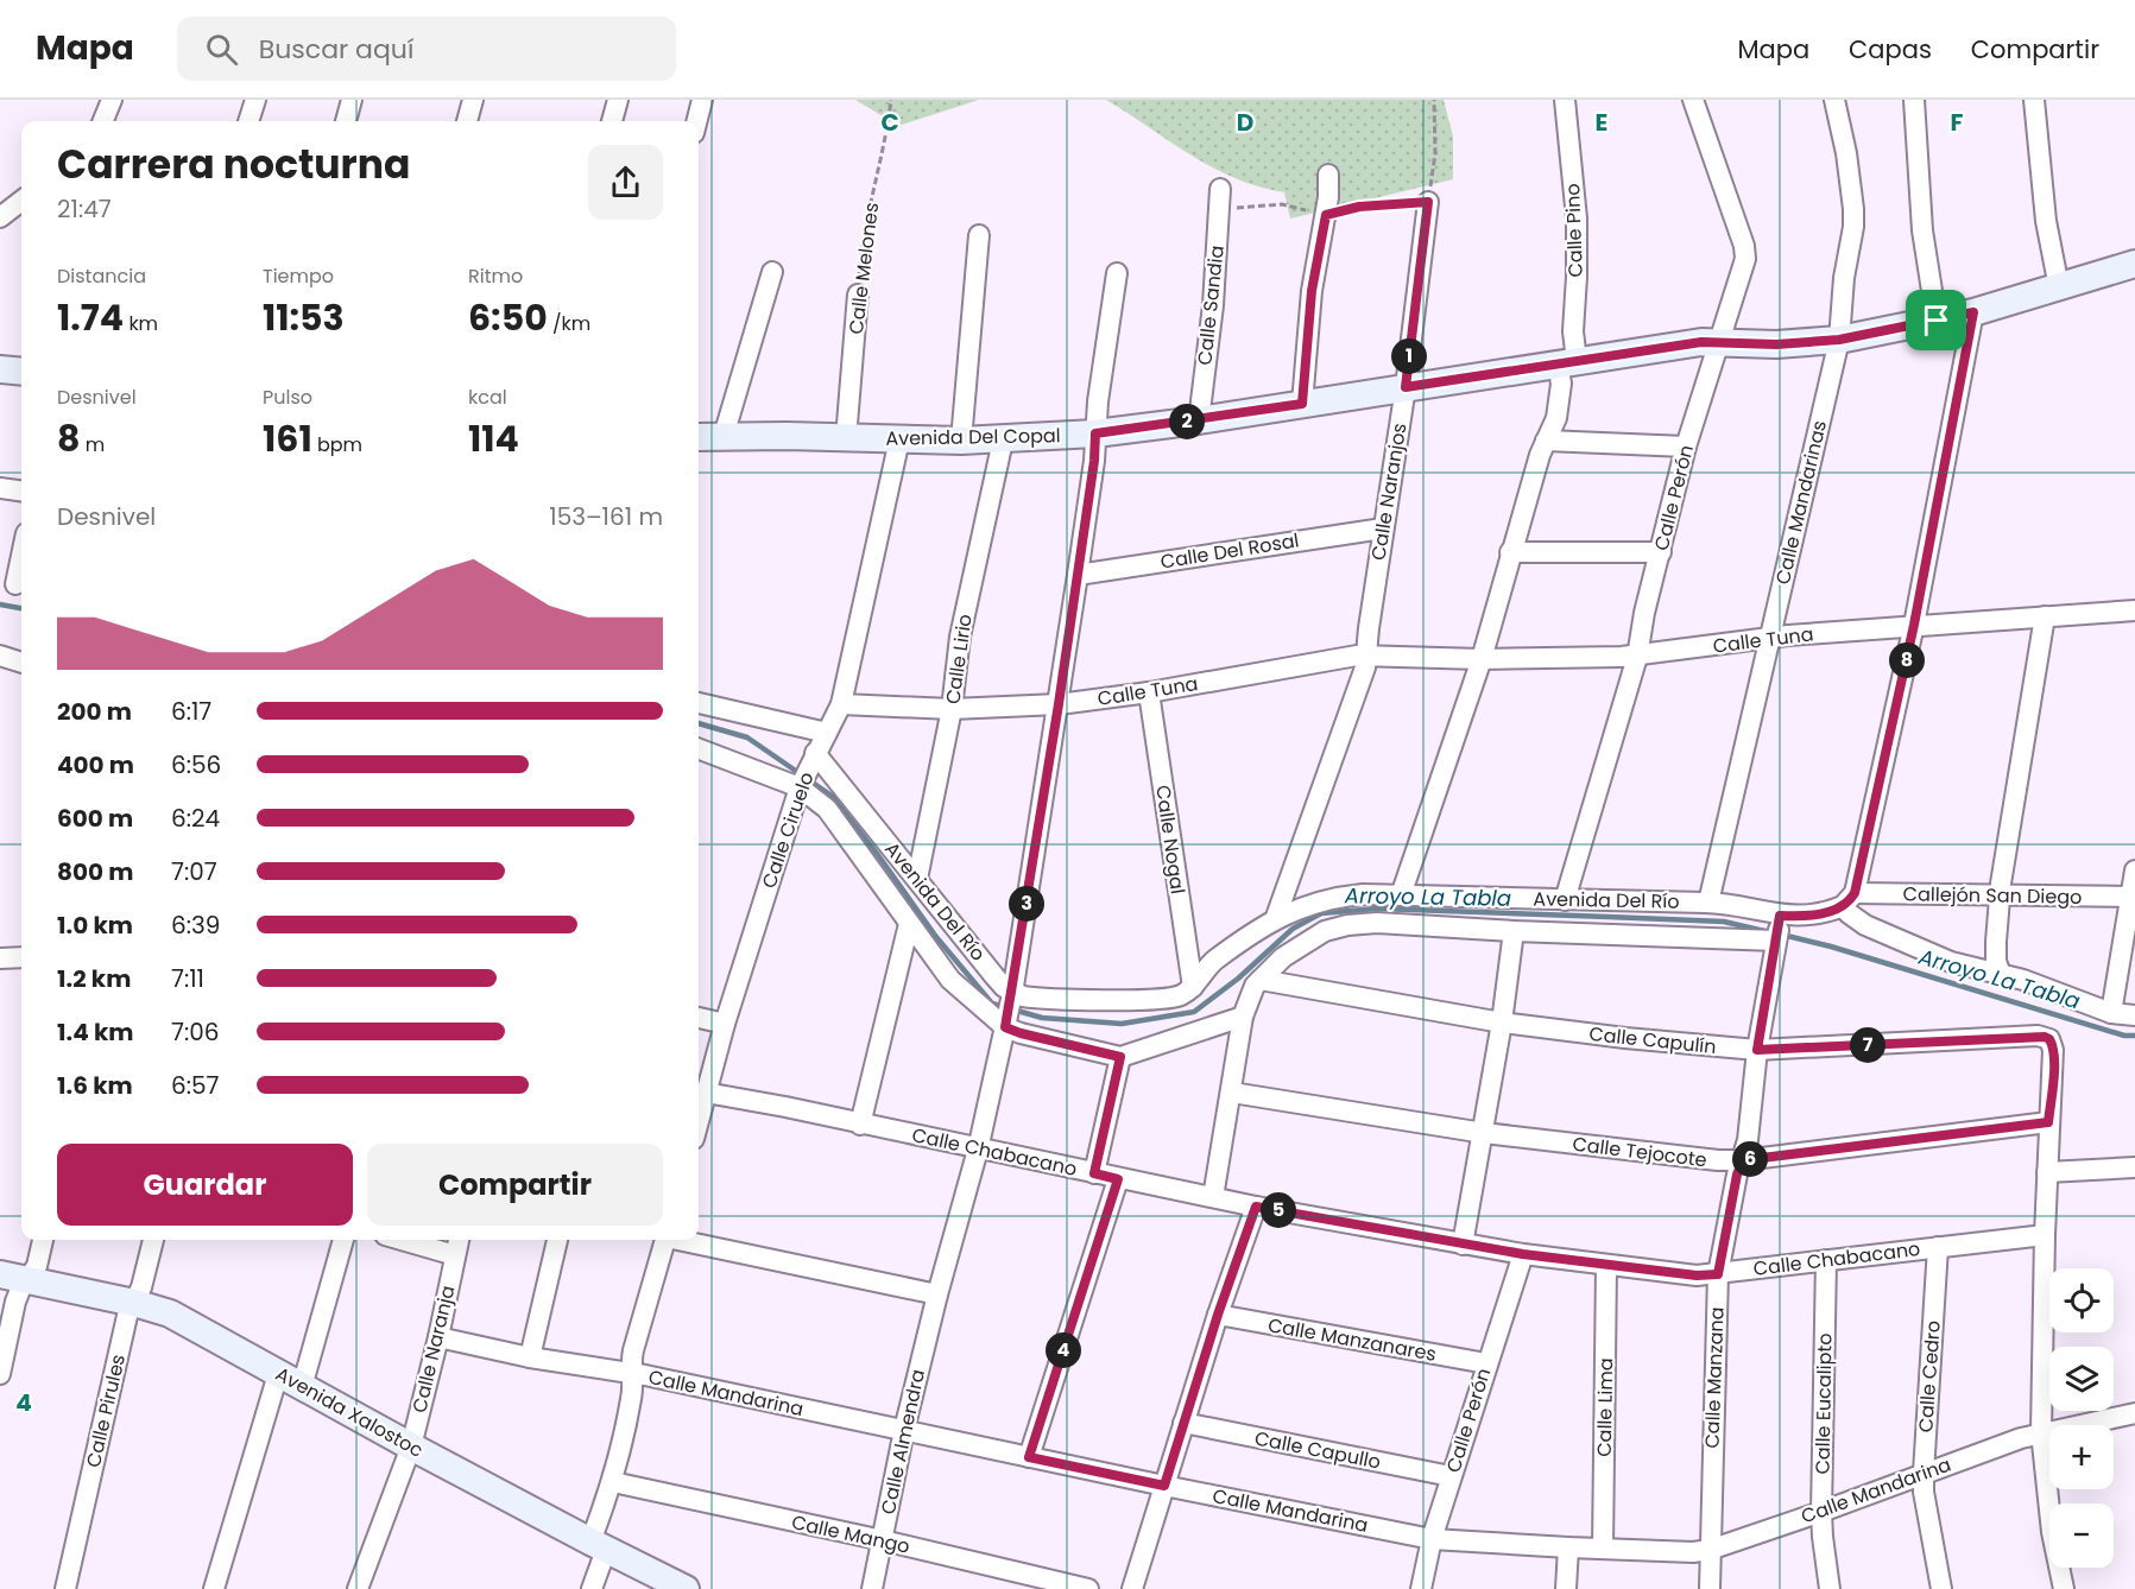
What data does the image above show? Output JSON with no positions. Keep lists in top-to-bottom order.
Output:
{
  "streets": {
    "street": [
      "Calle Pino",
      "Calle Melones",
      "Calle Sandia",
      "Avenida Del Copal",
      "Calle Naranjos",
      "Calle Perón",
      "Calle Mandarinas",
      "Calle Del Rosal",
      "Calle Tuna",
      "Calle Lirio",
      "Calle Ciruelo",
      "Calle Nogal",
      "Callejón San Diego",
      "Avenida Del Río",
      "Calle Capulín",
      "Calle Chabacano",
      "Calle Tejocote",
      "Calle Manzanares",
      "Calle Naranja",
      "Calle Cedro",
      "Calle Manzana",
      "Calle Mandarina",
      "Calle Eucalipto",
      "Calle Lima",
      "Calle Pirules",
      "Avenida Xalostoc",
      "Calle Almendra",
      "Calle Capullo",
      "Calle Mango"
    ]
  },
  "crossings": [
    ["Calle Pino", "Avenida Del Copal"],
    ["Calle Melones", "Avenida Del Copal"],
    ["Calle Sandia", "Avenida Del Copal"],
    ["Avenida Del Copal", "Calle Naranjos"],
    ["Avenida Del Copal", "Calle Perón"],
    ["Avenida Del Copal", "Calle Mandarinas"],
    ["Avenida Del Copal", "Calle Lirio"],
    ["Avenida Del Copal", "Calle Ciruelo"],
    ["Avenida Del Copal", "Calle Almendra"],
    ["Calle Naranjos", "Calle Del Rosal"],
    ["Calle Naranjos", "Calle Tuna"],
    ["Calle Perón", "Calle Tuna"],
    ["Calle Perón", "Avenida Del Río"],
    ["Calle Perón", "Calle Chabacano"],
    ["Calle Perón", "Calle Manzanares"],
    ["Calle Perón", "Calle Mandarina"],
    ["Calle Perón", "Calle Capullo"],
    ["Calle Mandarinas", "Calle Tuna"],
    ["Calle Mandarinas", "Avenida Del Río"],
    ["Calle Del Rosal", "Calle Almendra"],
    ["Calle Tuna", "Calle Lirio"],
    ["Calle Tuna", "Calle Ciruelo"],
    ["Calle Tuna", "Calle Nogal"],
    ["Calle Tuna", "Calle Almendra"],
    ["Calle Lirio", "Avenida Del Río"],
    ["Calle Ciruelo", "Avenida Del Río"],
    ["Calle Ciruelo", "Calle Chabacano"],
    ["Calle Nogal", "Avenida Del Río"],
    ["Callejón San Diego", "Avenida Del Río"],
    ["Avenida Del Río", "Calle Capulín"],
    ["Avenida Del Río", "Calle Manzana"],
    ["Avenida Del Río", "Calle Almendra"],
    ["Calle Capulín", "Calle Tejocote"],
    ["Calle Capulín", "Calle Manzana"],
    ["Calle Chabacano", "Calle Cedro"],
    ["Calle Chabacano", "Calle Manzana"],
    ["Calle Chabacano", "Calle Eucalipto"],
    ["Calle Chabacano", "Calle Lima"],
    ["Calle Chabacano", "Calle Almendra"],
    ["Calle Tejocote", "Calle Manzana"],
    ["Calle Naranja", "Calle Mandarina"],
    ["Calle Naranja", "Avenida Xalostoc"],
    ["Calle Cedro", "Calle Mandarina"],
    ["Calle Manzana", "Calle Mandarina"],
    ["Calle Mandarina", "Calle Eucalipto"],
    ["Calle Mandarina", "Calle Lima"],
    ["Calle Mandarina", "Calle Almendra"],
    ["Calle Pirules", "Avenida Xalostoc"],
    ["Calle Almendra", "Calle Mango"]
  ],
  "water": ["Arroyo La Tabla"],
  "page": {
    "header": "Mapa",
    "search": "Buscar aquí",
    "nav": ["Mapa", "Capas", "Compartir"],
    "heading": ["Carrera nocturna", "21:47"],
    "stats": [
      ["Distancia", "1.74 km"],
      ["Tiempo", "11:53"],
      ["Ritmo", "6:50 /km"],
      ["Desnivel", "8 m"],
      ["Pulso", "161 bpm"],
      ["kcal", "114"]
    ],
    "pins": [
      "1",
      "2",
      "8",
      "3",
      "7",
      "6",
      "5",
      "4"
    ],
    "chart": ["Desnivel", "153–161 m"],
    "list": [
      {
        "name": "200 m",
        "note": "6:17"
      },
      {
        "name": "400 m",
        "note": "6:56"
      },
      {
        "name": "600 m",
        "note": "6:24"
      },
      {
        "name": "800 m",
        "note": "7:07"
      },
      {
        "name": "1.0 km",
        "note": "6:39"
      },
      {
        "name": "1.2 km",
        "note": "7:11"
      },
      {
        "name": "1.4 km",
        "note": "7:06"
      },
      {
        "name": "1.6 km",
        "note": "6:57"
      }
    ],
    "buttons": ["Guardar", "Compartir"],
    "map_buttons": ["+", "−"]
  },
  "grid": {
    "columns": [
      "C",
      "D",
      "E",
      "F"
    ],
    "rows": ["4"]
  }
}
